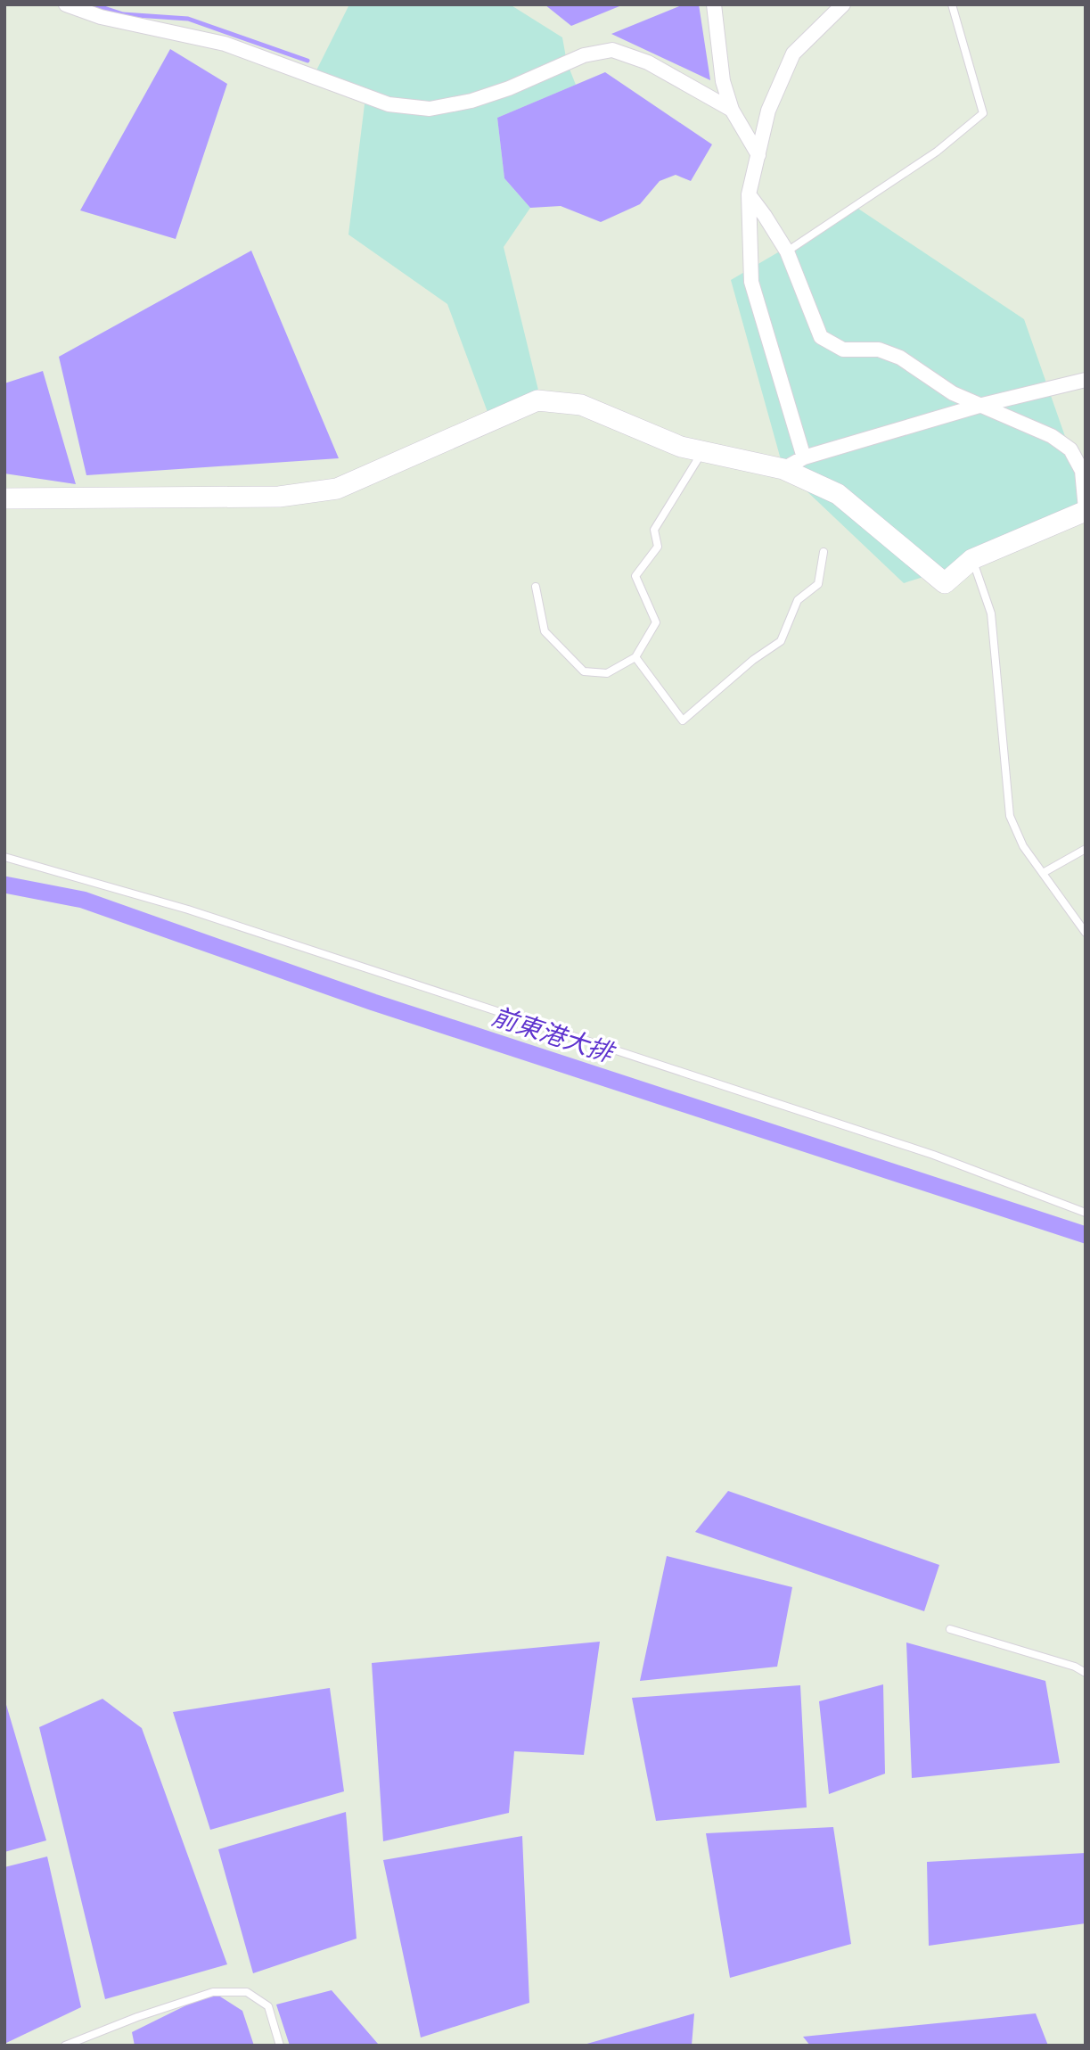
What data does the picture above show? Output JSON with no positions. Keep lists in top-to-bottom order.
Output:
{
  "water": ["前東港大排"]
}
